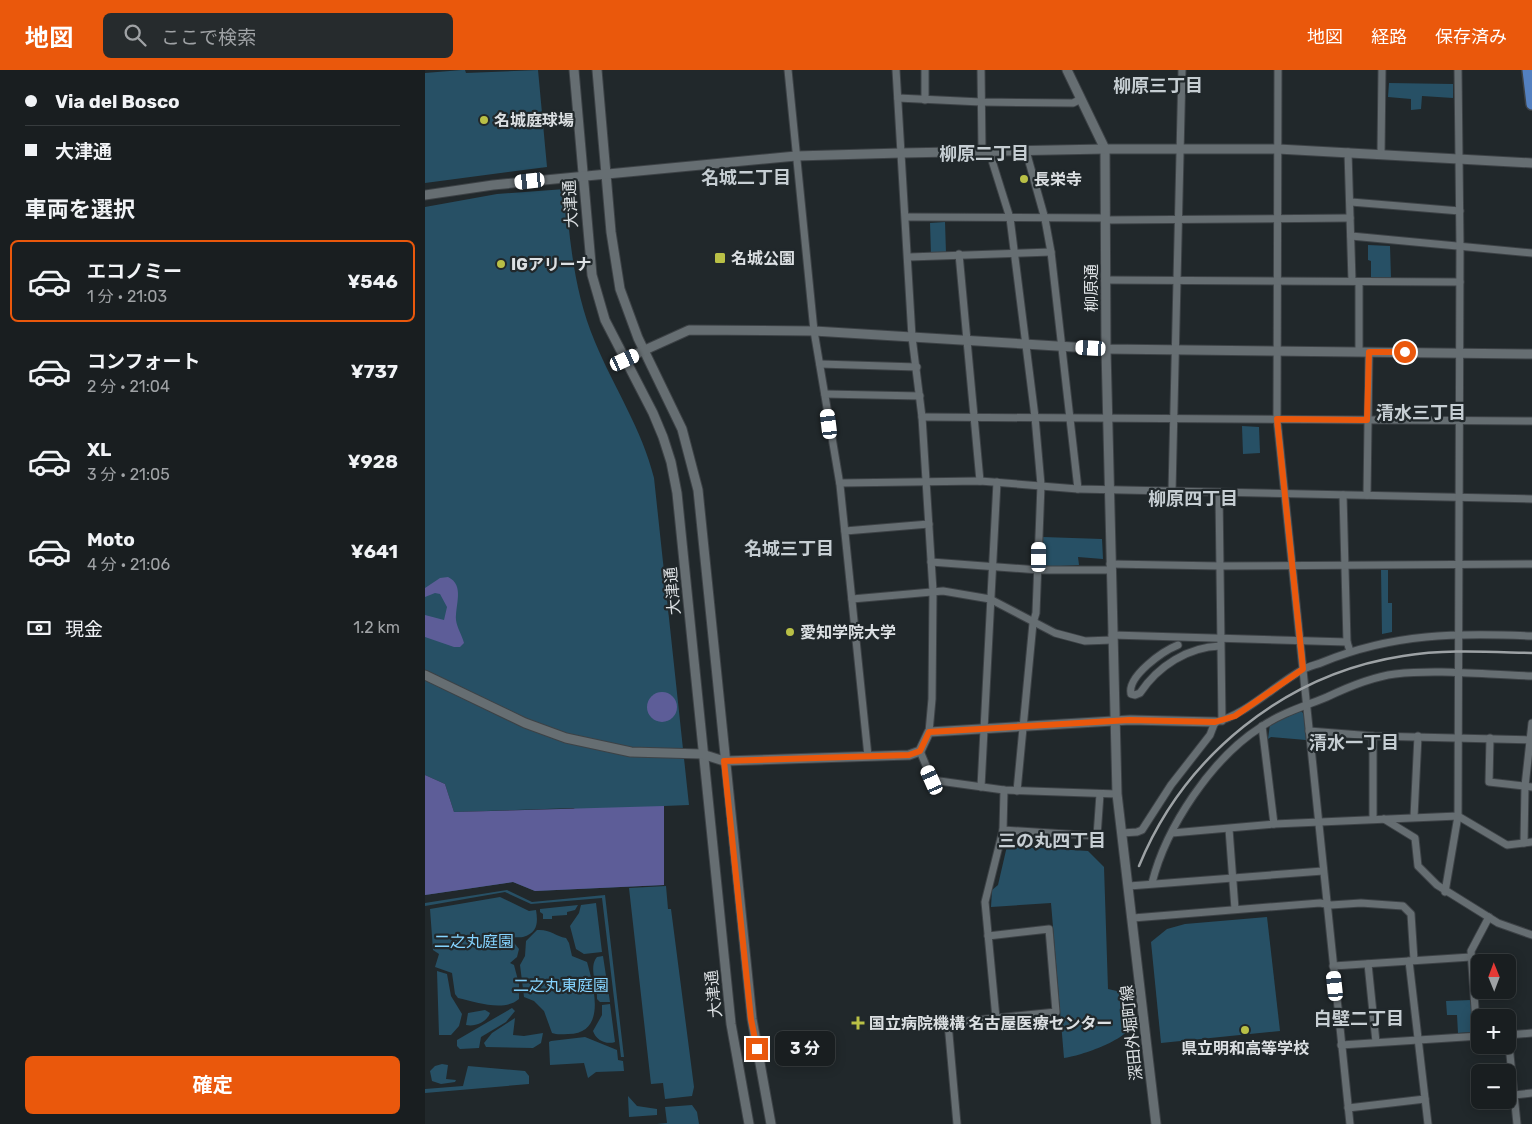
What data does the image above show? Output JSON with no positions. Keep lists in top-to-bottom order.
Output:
{
  "streets": {
    "street": ["大津通", "柳原通", "深田外堀町線"]
  },
  "crossings": [
    ["柳原通", "深田外堀町線"]
  ],
  "districts": [
    "柳原三丁目",
    "柳原二丁目",
    "名城二丁目",
    "清水三丁目",
    "柳原四丁目",
    "名城三丁目",
    "清水一丁目",
    "三の丸四丁目",
    "白壁二丁目"
  ],
  "parks": ["二之丸庭園", "二之丸東庭園"],
  "places": {
    "other": [
      "名城庭球場",
      "長栄寺",
      "IGアリーナ",
      "愛知学院大学",
      "県立明和高等学校"
    ],
    "transit": ["名城公園"],
    "health": ["国立病院機構 名古屋医療センター"]
  },
  "north": "top",
  "page": {
    "header": "地図",
    "search": "ここで検索",
    "nav": ["地図", "経路", "保存済み"],
    "banner": ["Via del Bosco", "大津通"],
    "heading": "車両を選択",
    "list": [
      {
        "name": "エコノミー",
        "note": "1 分 · 21:03",
        "value": "¥546"
      },
      {
        "name": "コンフォート",
        "note": "2 分 · 21:04",
        "value": "¥737"
      },
      {
        "name": "XL",
        "note": "3 分 · 21:05",
        "value": "¥928"
      },
      {
        "name": "Moto",
        "note": "4 分 · 21:06",
        "value": "¥641"
      }
    ],
    "pay": ["現金", "1.2 km"],
    "map_buttons": ["+", "−"],
    "bubble": "3 分",
    "buttons": "確定"
  }
}
